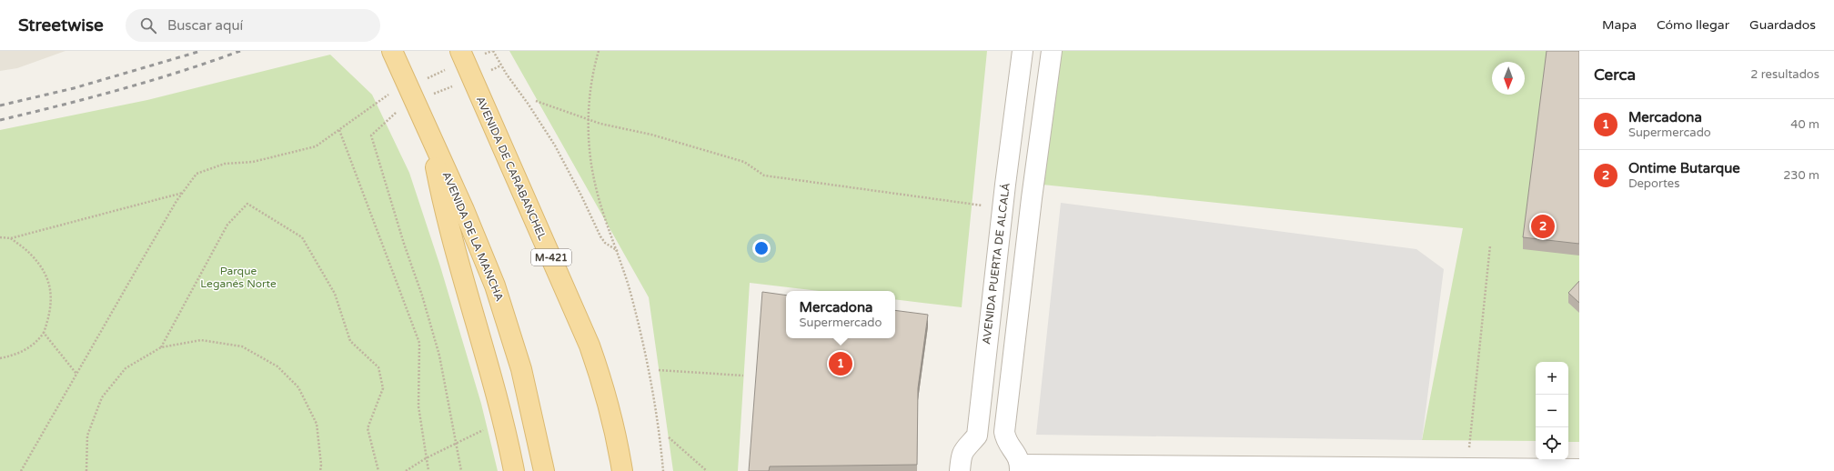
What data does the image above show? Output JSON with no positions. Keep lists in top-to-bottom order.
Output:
{
  "streets": {
    "main road": ["AVENIDA DE CARABANCHEL", "AVENIDA DE LA MANCHA", "M-421"],
    "street": ["AVENIDA PUERTA DE ALCALÁ"]
  },
  "parks": ["Parque Leganés Norte"],
  "north": "bottom",
  "page": {
    "header": "Streetwise",
    "search": "Buscar aquí",
    "nav": ["Mapa", "Cómo llegar", "Guardados"],
    "heading": ["Cerca", "2 resultados"],
    "list": [
      {
        "mark": "1",
        "name": "Mercadona",
        "note": "Supermercado",
        "value": "40 m"
      },
      {
        "mark": "2",
        "name": "Ontime Butarque",
        "note": "Deportes",
        "value": "230 m"
      }
    ],
    "pins": ["2", "1"],
    "popup": ["Mercadona", "Supermercado"],
    "map_buttons": ["+", "−"]
  }
}
